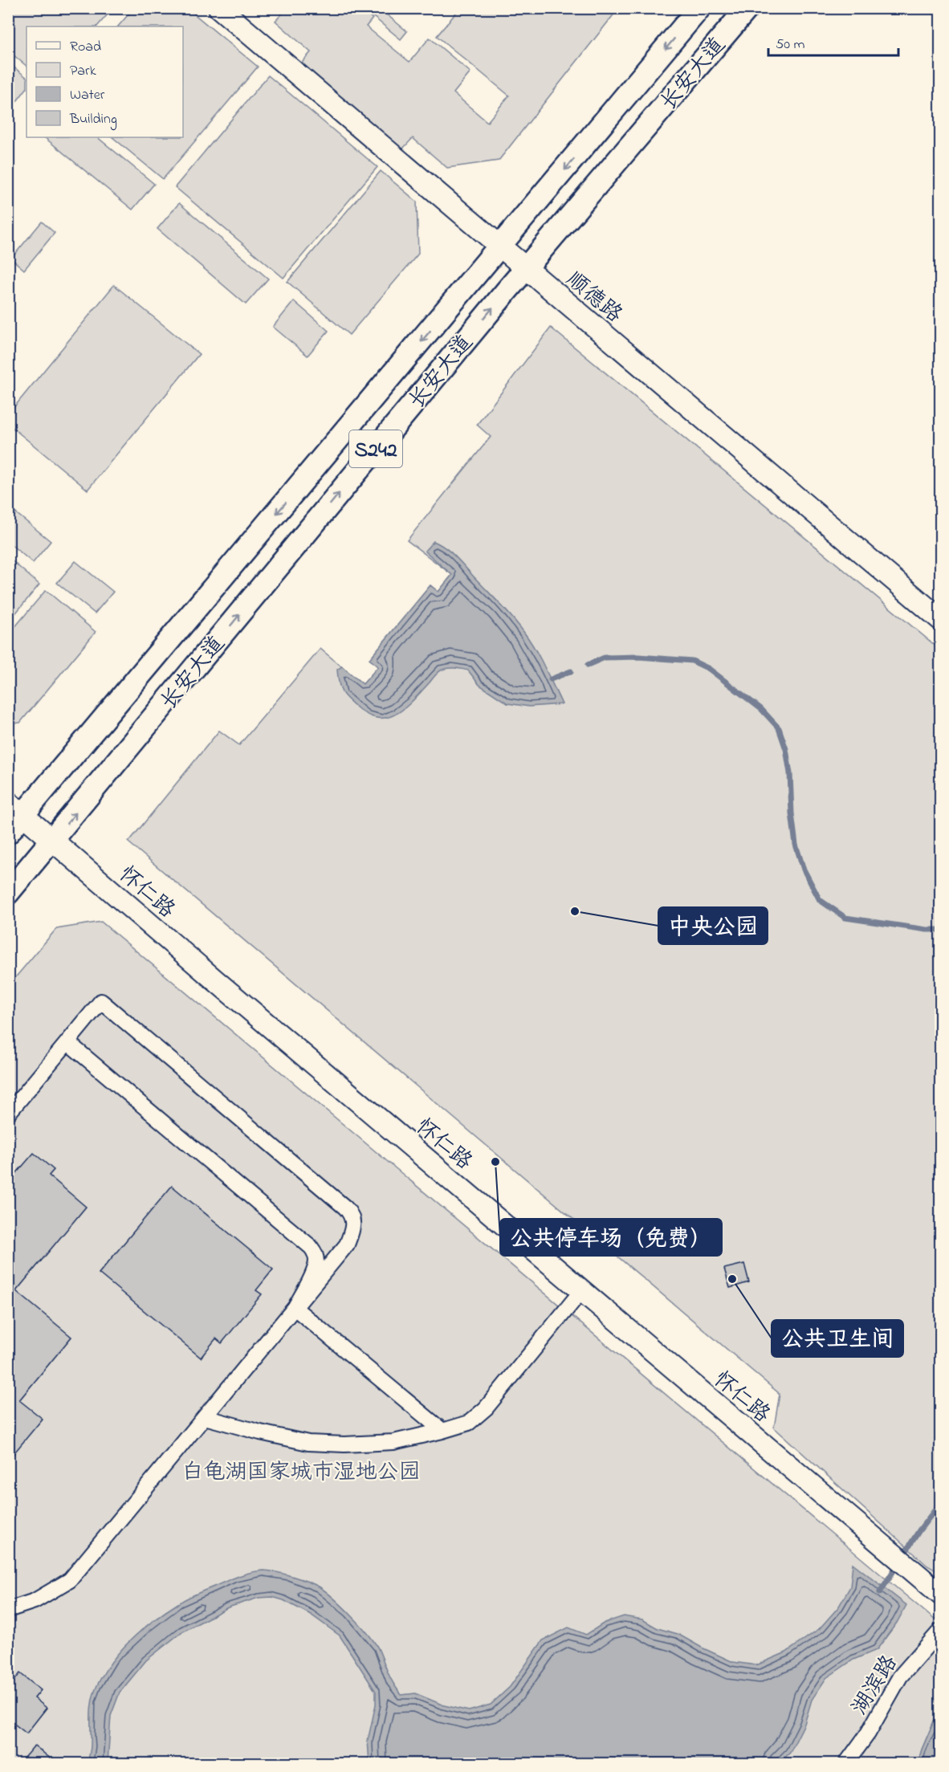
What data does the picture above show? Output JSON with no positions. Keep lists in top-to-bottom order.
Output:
{
  "streets": {
    "main road": ["长安大道", "S242"],
    "street": ["顺德路", "怀仁路", "湖滨路"]
  },
  "crossings": [
    ["长安大道", "顺德路"],
    ["长安大道", "怀仁路"]
  ],
  "parks": ["白龟湖国家城市湿地公园"],
  "places": ["中央公园", "公共停车场（免费）", "公共卫生间"],
  "legend": [
    "Road",
    "Park",
    "Water",
    "Building"
  ],
  "scale_bar": "50 m"
}
